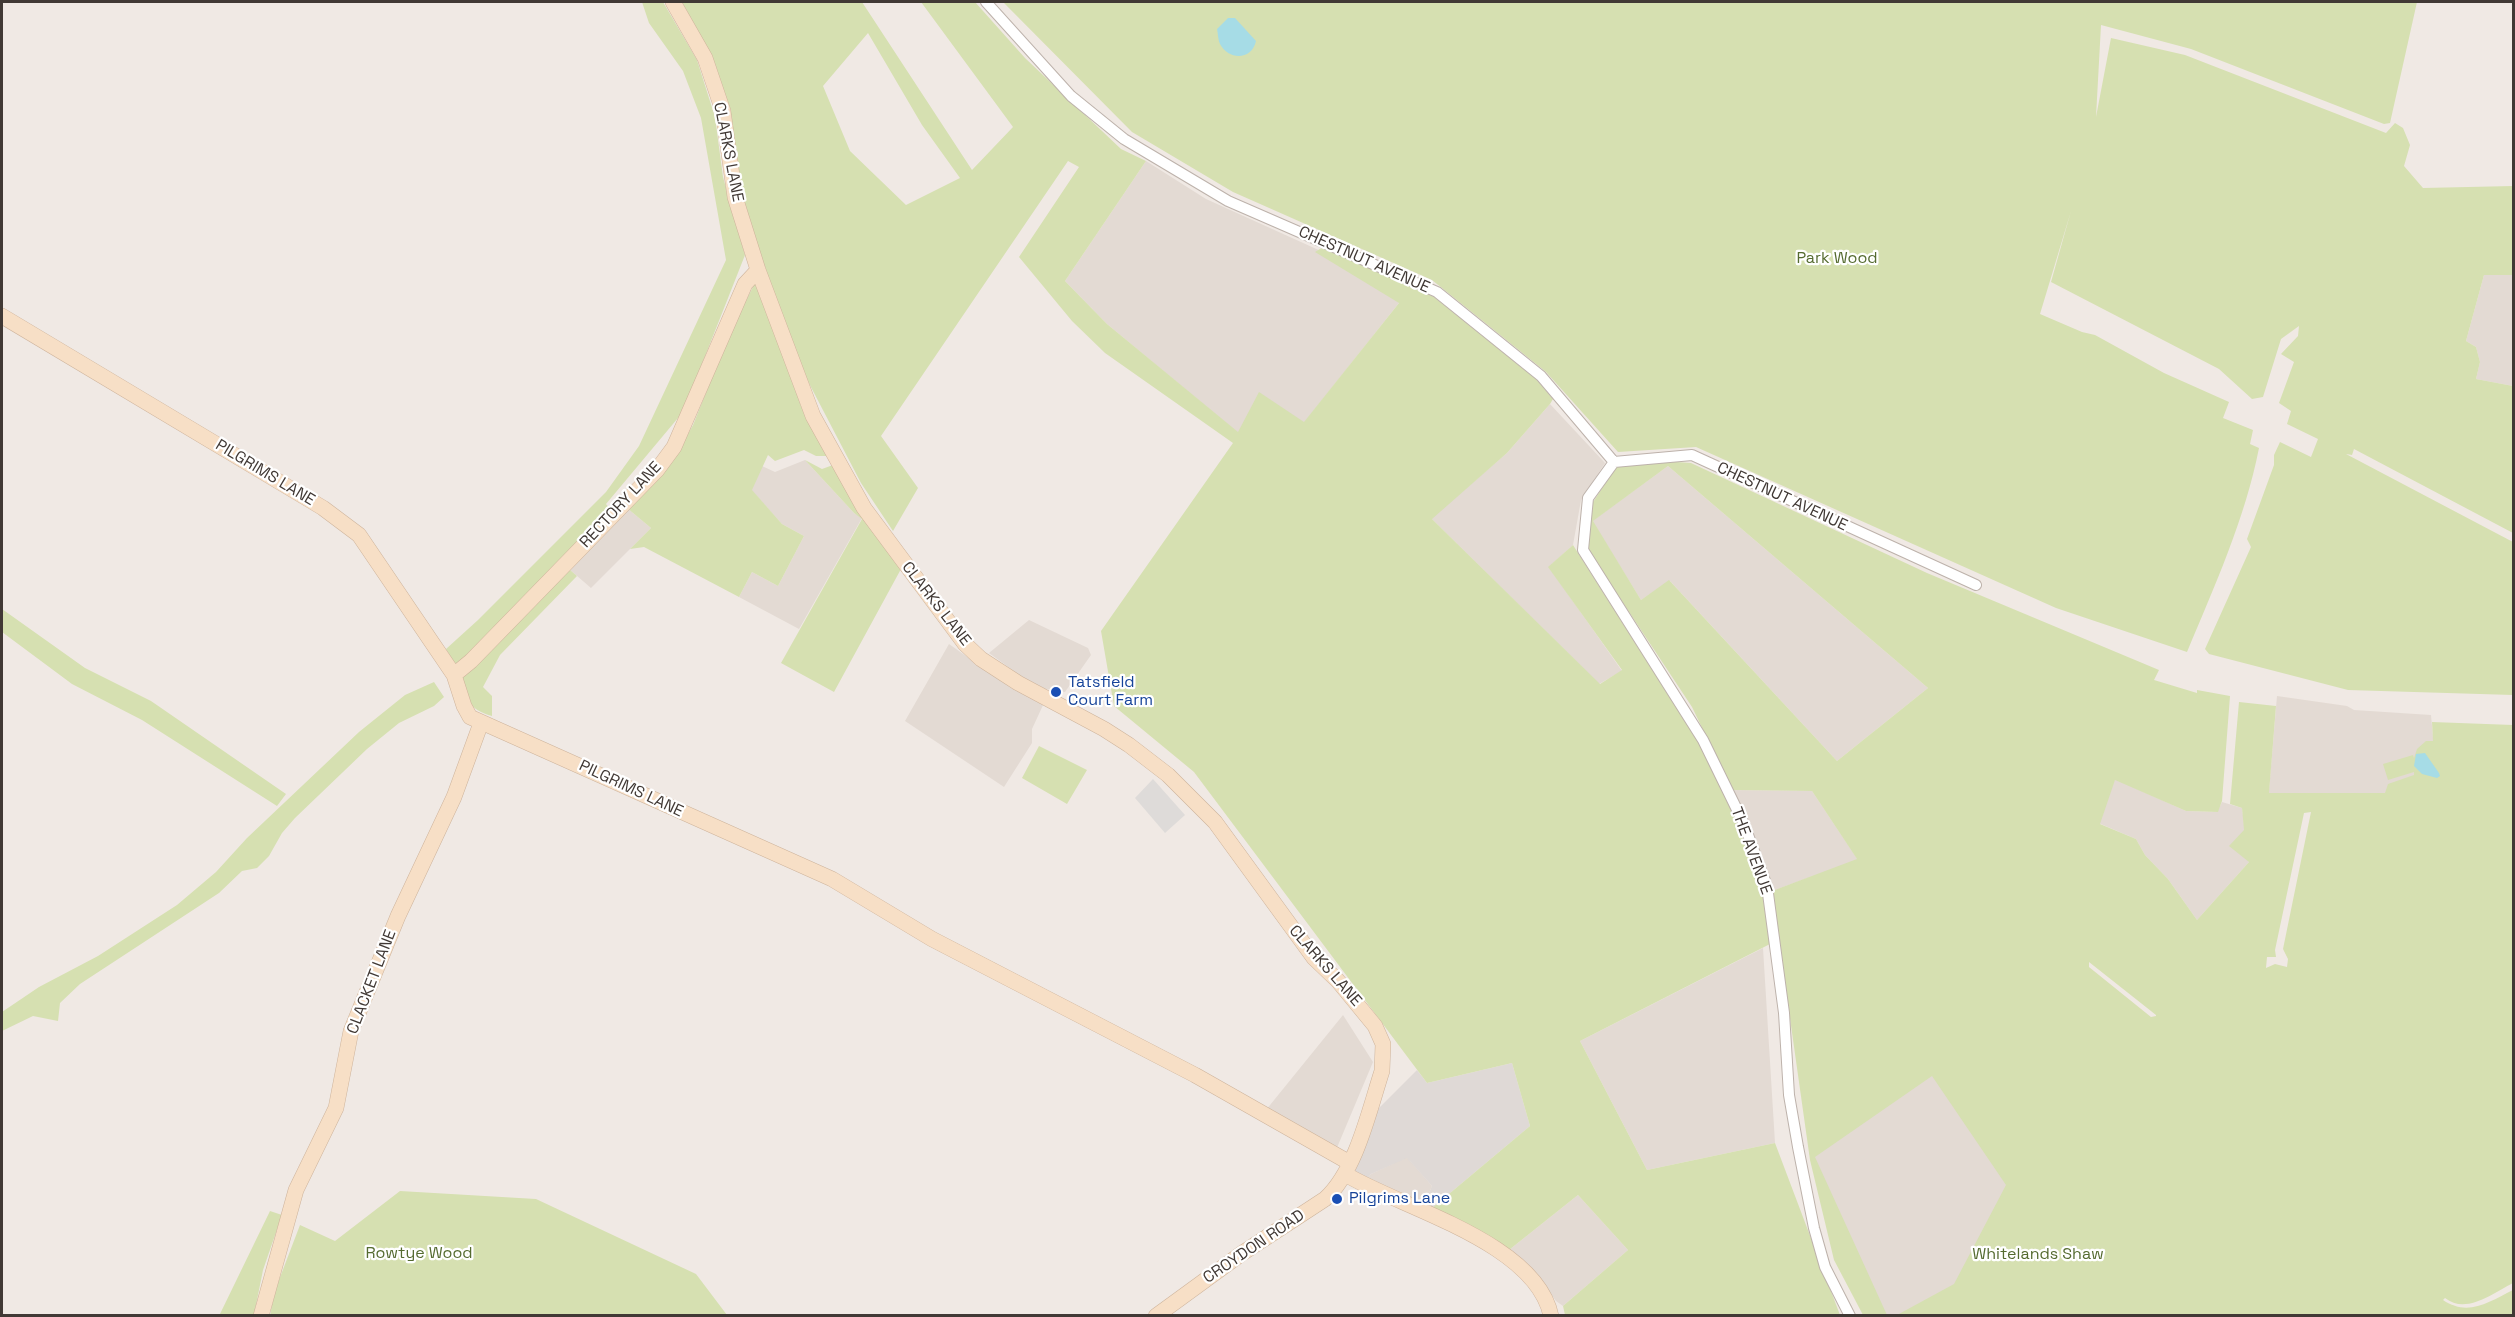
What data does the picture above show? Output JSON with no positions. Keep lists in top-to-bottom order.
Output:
{
  "streets": {
    "street": [
      "CLARKS LANE",
      "CHESTNUT AVENUE",
      "PILGRIMS LANE",
      "RECTORY LANE",
      "THE AVENUE",
      "CLACKET LANE",
      "CROYDON ROAD"
    ]
  },
  "crossings": [
    ["CLARKS LANE", "PILGRIMS LANE"],
    ["CLARKS LANE", "RECTORY LANE"],
    ["CLARKS LANE", "CROYDON ROAD"],
    ["CHESTNUT AVENUE", "THE AVENUE"],
    ["PILGRIMS LANE", "RECTORY LANE"],
    ["PILGRIMS LANE", "CLACKET LANE"],
    ["PILGRIMS LANE", "CROYDON ROAD"]
  ],
  "parks": ["Park Wood", "Rowtye Wood", "Whitelands Shaw"],
  "places": ["Tatsfield Court Farm", "Pilgrims Lane"]
}
